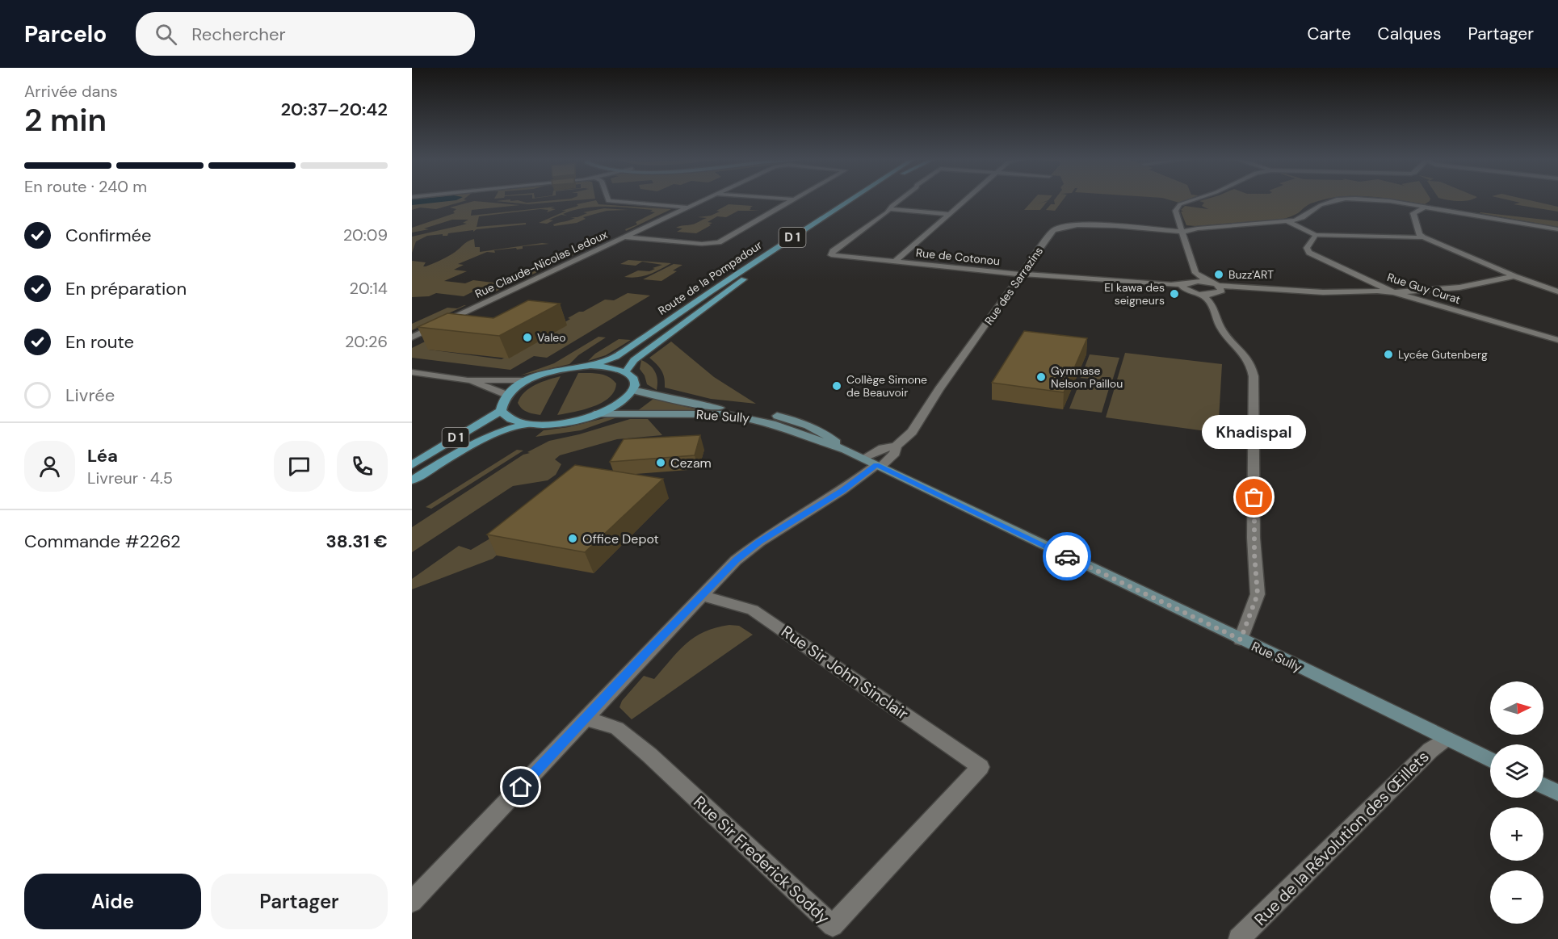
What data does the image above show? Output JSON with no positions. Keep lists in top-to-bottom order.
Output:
{
  "streets": {
    "main road": ["D 1", "Route de la Pompadour"],
    "street": [
      "Rue de Cotonou",
      "Rue Claude-Nicolas Ledoux",
      "Rue des Sarrazins",
      "Rue Guy Curat",
      "Rue Sully",
      "Rue Sir John Sinclair",
      "Rue de la Révolution des Œillets",
      "Rue Sir Frederick Soddy"
    ]
  },
  "crossings": [
    ["Rue de Cotonou", "Rue des Sarrazins"],
    ["Rue des Sarrazins", "Rue Sully"],
    ["Rue Sully", "Rue de la Révolution des Œillets"],
    ["Rue Sir John Sinclair", "Rue Sir Frederick Soddy"]
  ],
  "places": [
    "Buzz'ART",
    "El kawa des seigneurs",
    "Valeo",
    "Lycée Gutenberg",
    "Gymnase Nelson Paillou",
    "Collège Simone de Beauvoir",
    "Cezam",
    "Khadispal",
    "Office Depot"
  ],
  "north": "right",
  "page": {
    "header": "Parcelo",
    "search": "Rechercher",
    "nav": ["Carte", "Calques", "Partager"],
    "heading": ["2 min", "Arrivée dans", "20:37–20:42"],
    "panel": [
      "Léa",
      "Livreur · 4.5",
      "Commande #2262",
      "38.31 €"
    ],
    "bar": "En route · 240 m",
    "list": [
      ["Confirmée", "20:09"],
      ["En préparation", "20:14"],
      ["En route", "20:26"],
      "Livrée"
    ],
    "bubble": "Khadispal",
    "map_buttons": ["+", "−"],
    "buttons": ["Aide", "Partager"]
  }
}
